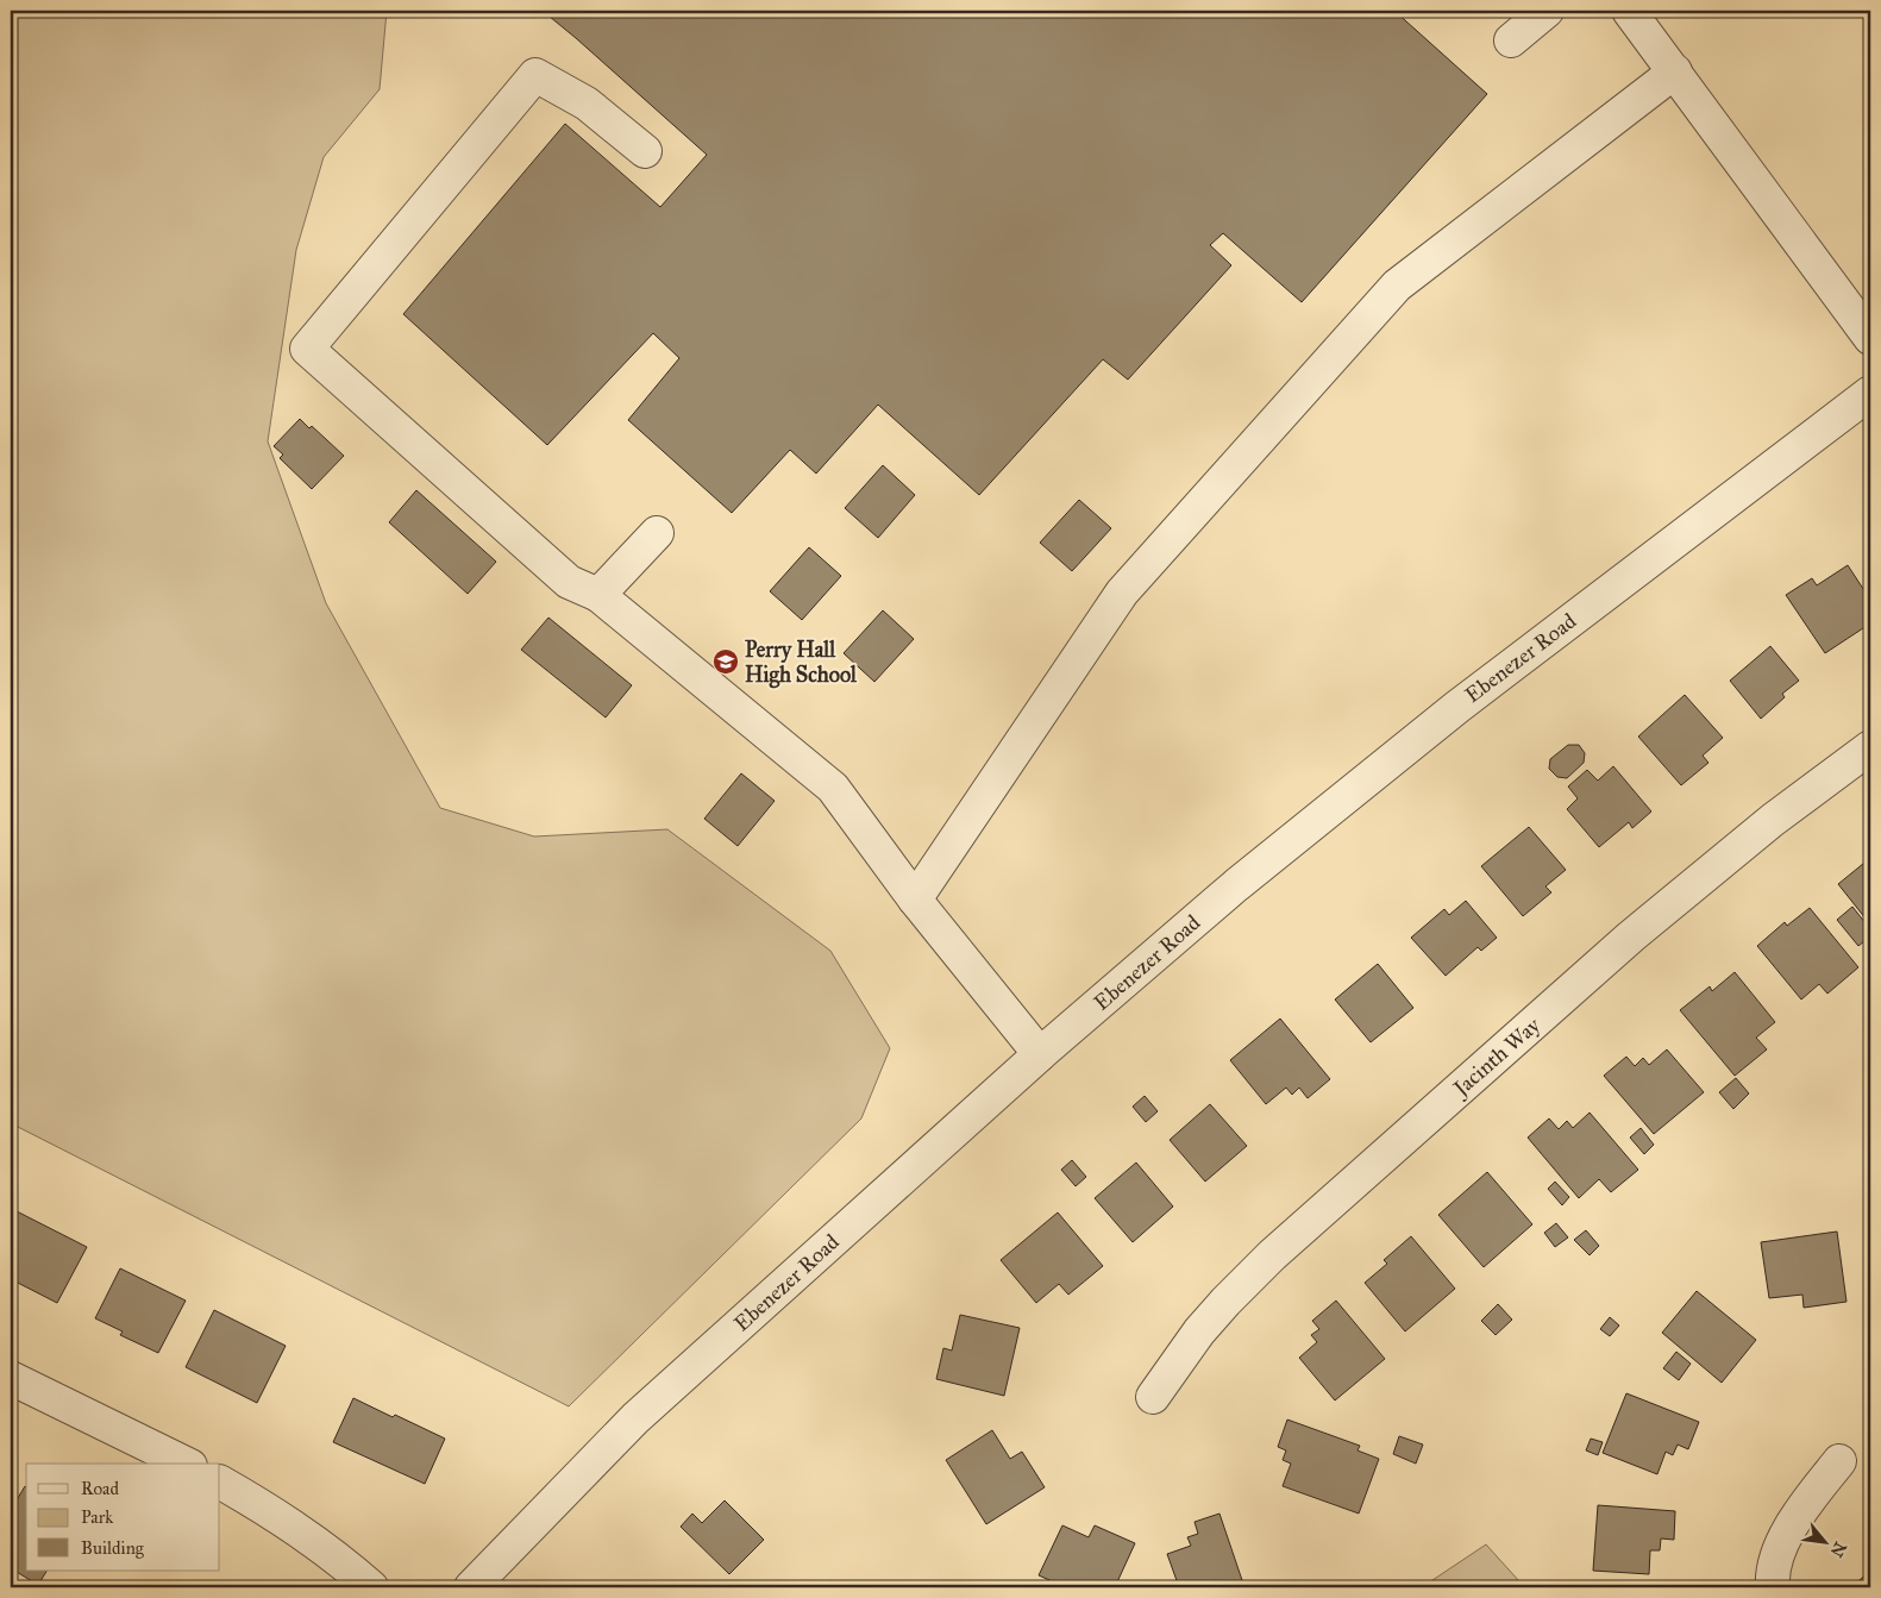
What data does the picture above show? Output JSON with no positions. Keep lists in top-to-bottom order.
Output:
{
  "streets": {
    "street": ["Ebenezer Road", "Jacinth Way"]
  },
  "places": {
    "school or university": ["Perry Hall High School"]
  },
  "legend": ["Road", "Park", "Building"],
  "north": "bottom right"
}
